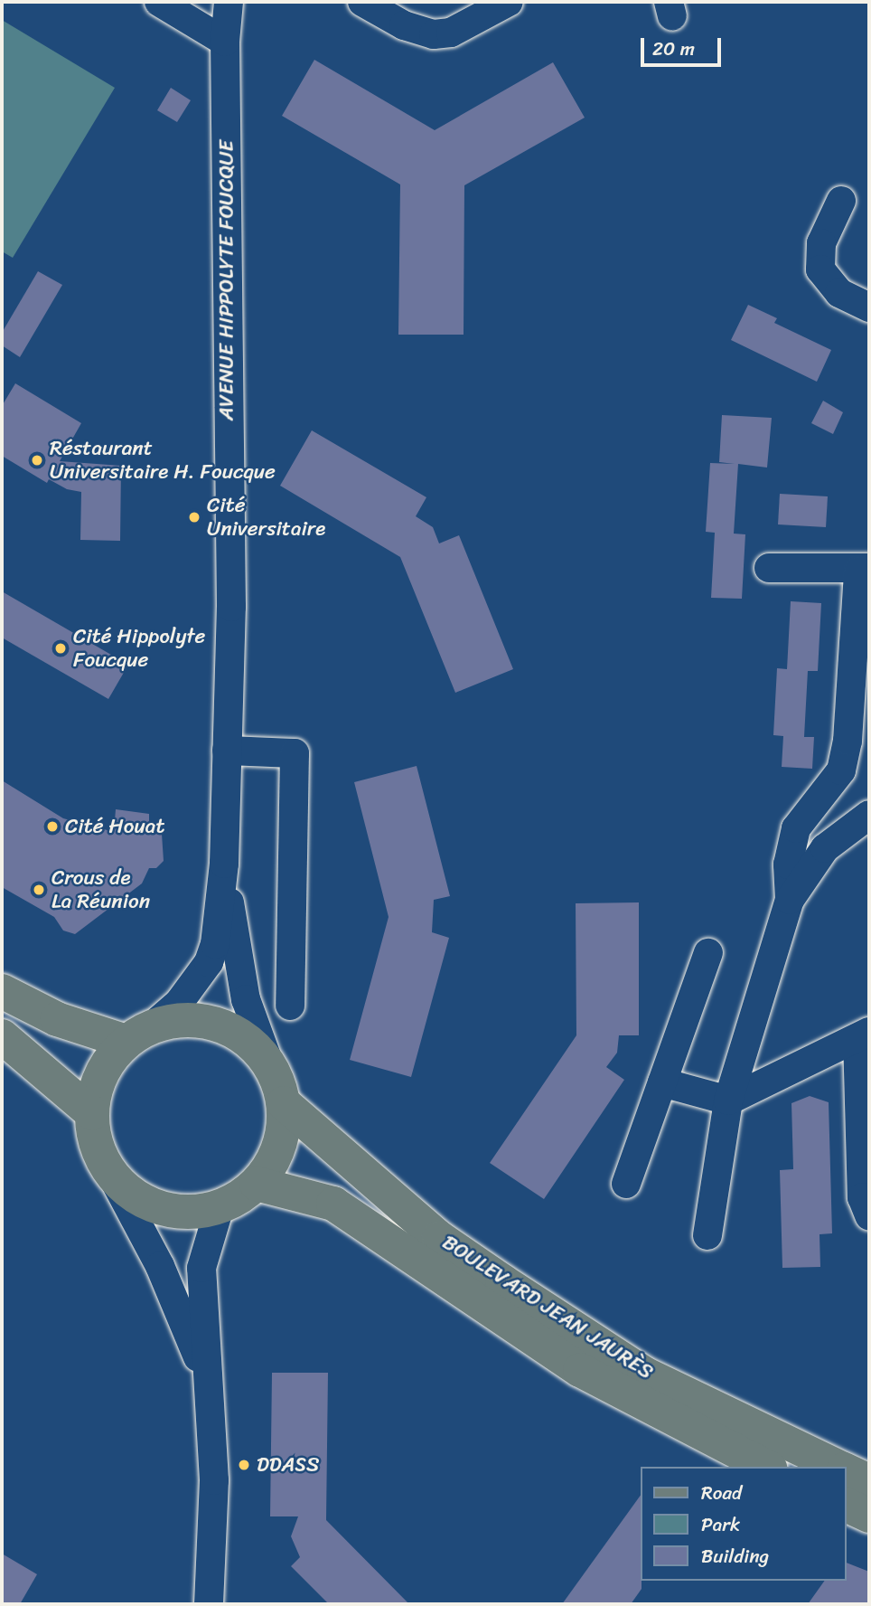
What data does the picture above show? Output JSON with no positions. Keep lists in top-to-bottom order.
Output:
{
  "streets": {
    "main road": ["BOULEVARD JEAN JAURÈS"],
    "street": ["AVENUE HIPPOLYTE FOUCQUE"]
  },
  "crossings": [
    ["AVENUE HIPPOLYTE FOUCQUE", "BOULEVARD JEAN JAURÈS"]
  ],
  "places": [
    "Réstaurant Universitaire H. Foucque",
    "Cité Universitaire",
    "Cité Hippolyte Foucque",
    "Cité Houat",
    "Crous de La Réunion",
    "DDASS"
  ],
  "legend": ["Road", "Park", "Building"],
  "scale_bar": "20 m"
}
